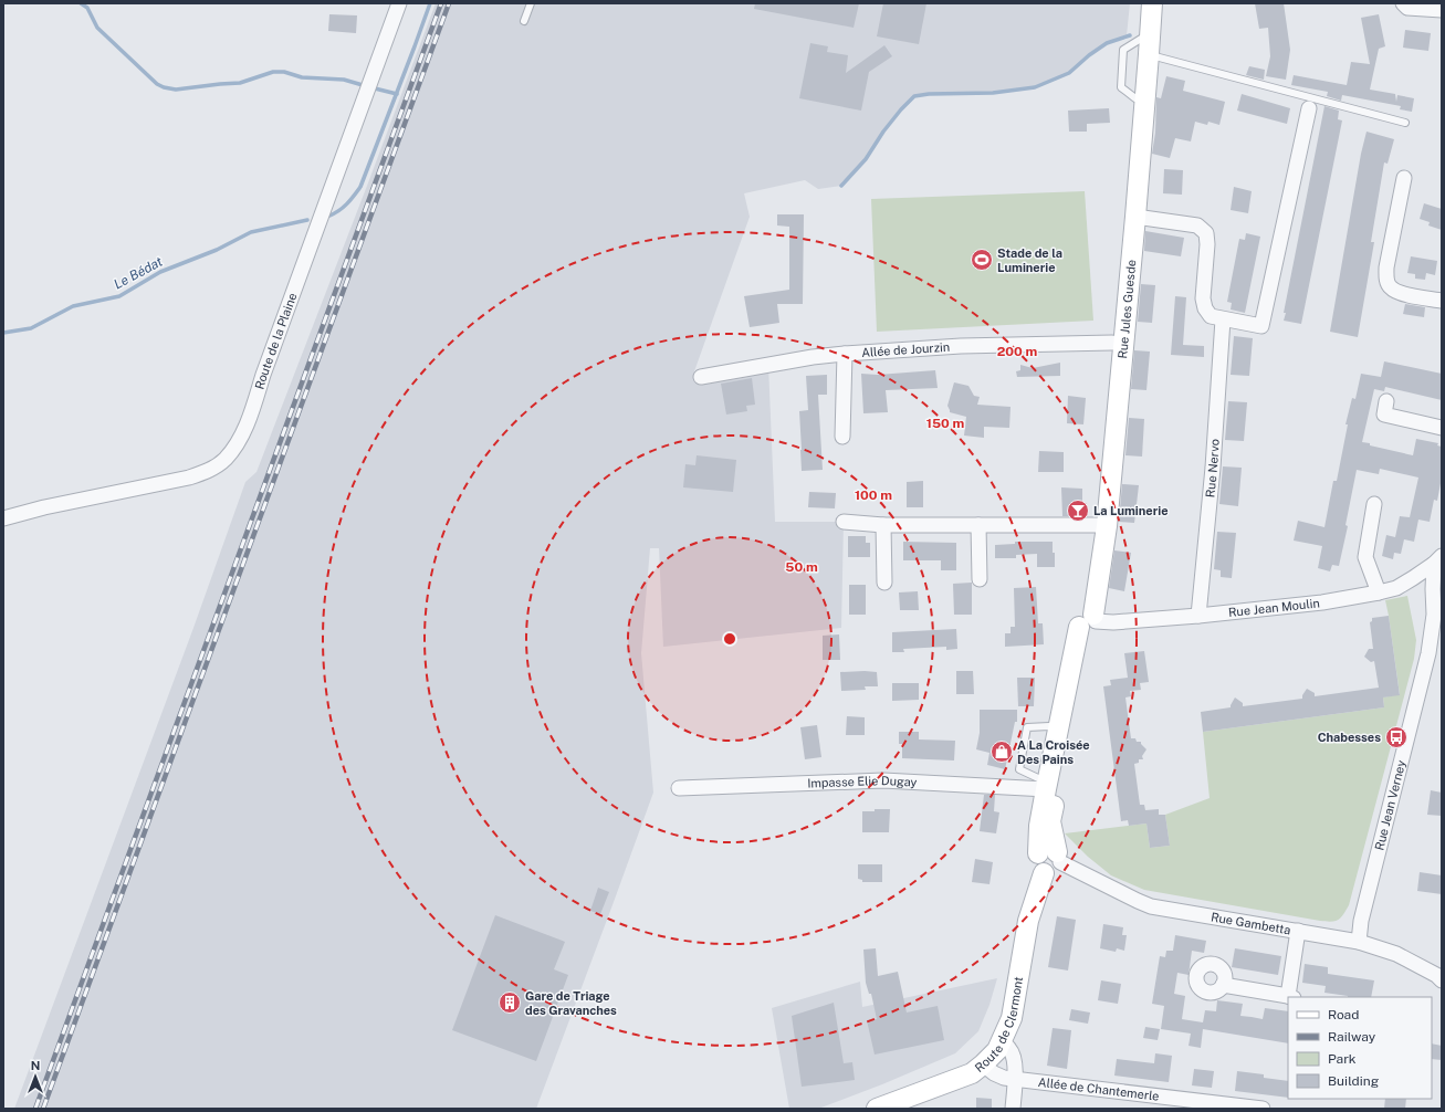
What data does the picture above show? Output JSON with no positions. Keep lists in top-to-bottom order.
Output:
{
  "streets": {
    "main road": ["Rue Jules Guesde", "Route de Clermont"],
    "street": [
      "Route de la Plaine",
      "Allée de Jourzin",
      "Rue Nervo",
      "Rue Jean Moulin",
      "Impasse Elie Dugay",
      "Rue Jean Verney",
      "Rue Gambetta",
      "Allée de Chantemerle"
    ]
  },
  "crossings": [
    ["Rue Jules Guesde", "Allée de Jourzin"],
    ["Rue Jules Guesde", "Rue Jean Moulin"],
    ["Rue Jules Guesde", "Impasse Elie Dugay"],
    ["Rue Jules Guesde", "Rue Gambetta"],
    ["Rue Jules Guesde", "Route de Clermont"],
    ["Rue Nervo", "Rue Jean Moulin"],
    ["Rue Jean Moulin", "Rue Jean Verney"],
    ["Rue Jean Verney", "Rue Gambetta"],
    ["Rue Gambetta", "Route de Clermont"],
    ["Route de Clermont", "Allée de Chantemerle"]
  ],
  "water": ["Le Bédat"],
  "places": {
    "sports": ["Stade de la Luminerie"],
    "bar": ["La Luminerie"],
    "bus stop": ["Chabesses"],
    "shop": ["A La Croisée Des Pains"],
    "building": ["Gare de Triage des Gravanches"]
  },
  "legend": [
    "Road",
    "Railway",
    "Park",
    "Building"
  ],
  "north": "top",
  "rings": [
    "200 m",
    "150 m",
    "100 m",
    "50 m"
  ]
}
